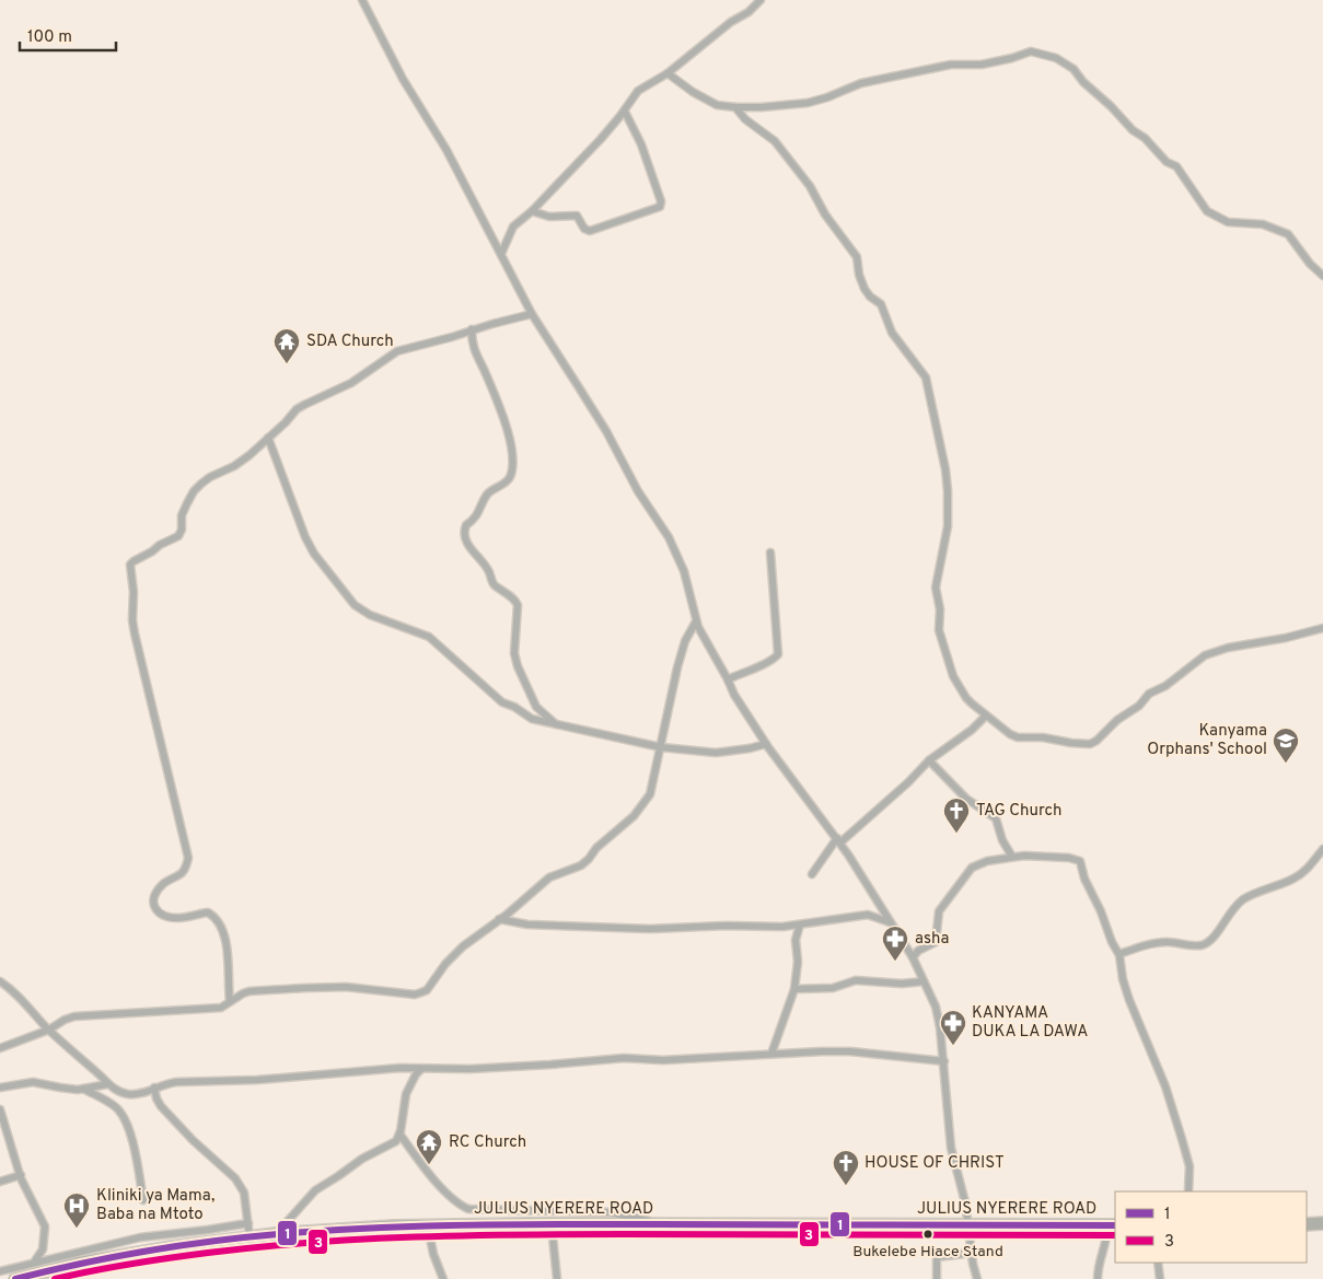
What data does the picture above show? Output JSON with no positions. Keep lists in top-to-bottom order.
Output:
{
  "streets": {
    "highway": ["JULIUS NYERERE ROAD"]
  },
  "places": {
    "temple": ["SDA Church", "RC Church"],
    "school or university": ["Kanyama Orphans' School"],
    "church": ["TAG Church", "HOUSE OF CHRIST"],
    "pharmacy": ["asha", "KANYAMA DUKA LA DAWA"],
    "hospital": ["Kliniki ya Mama, Baba na Mtoto"],
    "other": ["Bukelebe Hiace Stand"]
  },
  "lines": ["transit line 1", "transit line 3"],
  "legend": ["1", "3"],
  "scale_bar": "100 m"
}
